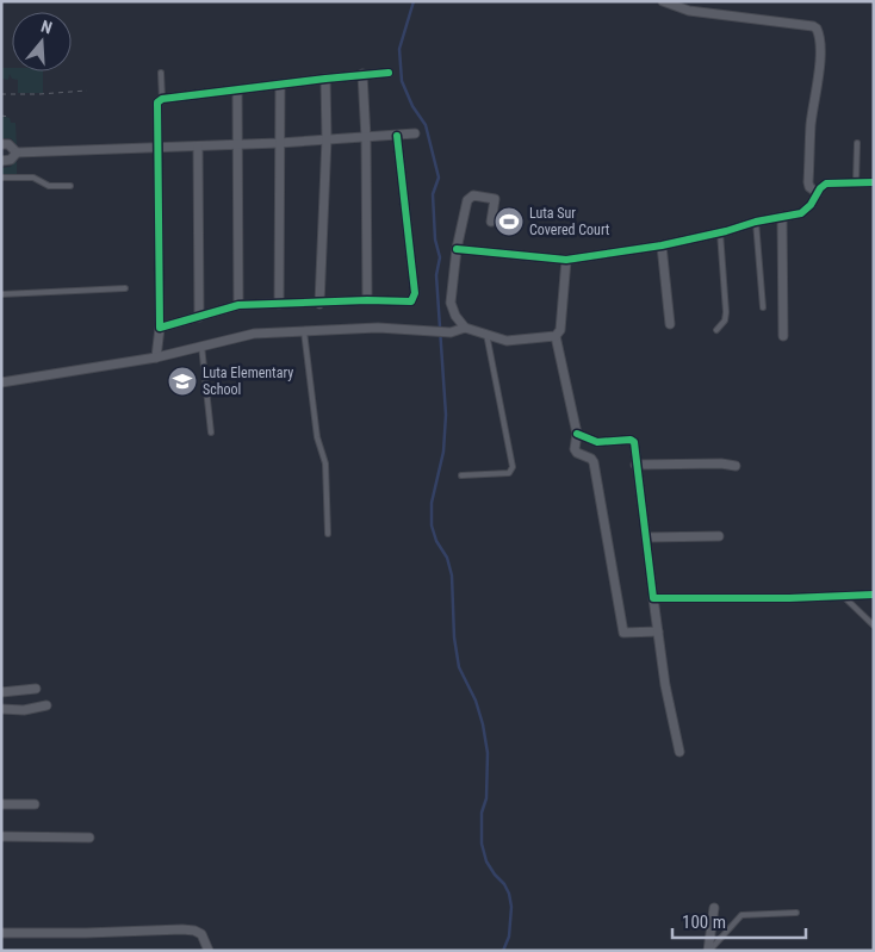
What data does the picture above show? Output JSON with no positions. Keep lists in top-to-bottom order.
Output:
{
  "places": {
    "sports": ["Luta Sur Covered Court"],
    "school or university": ["Luta Elementary School"]
  },
  "scale_bar": "100 m",
  "north": "top"
}
